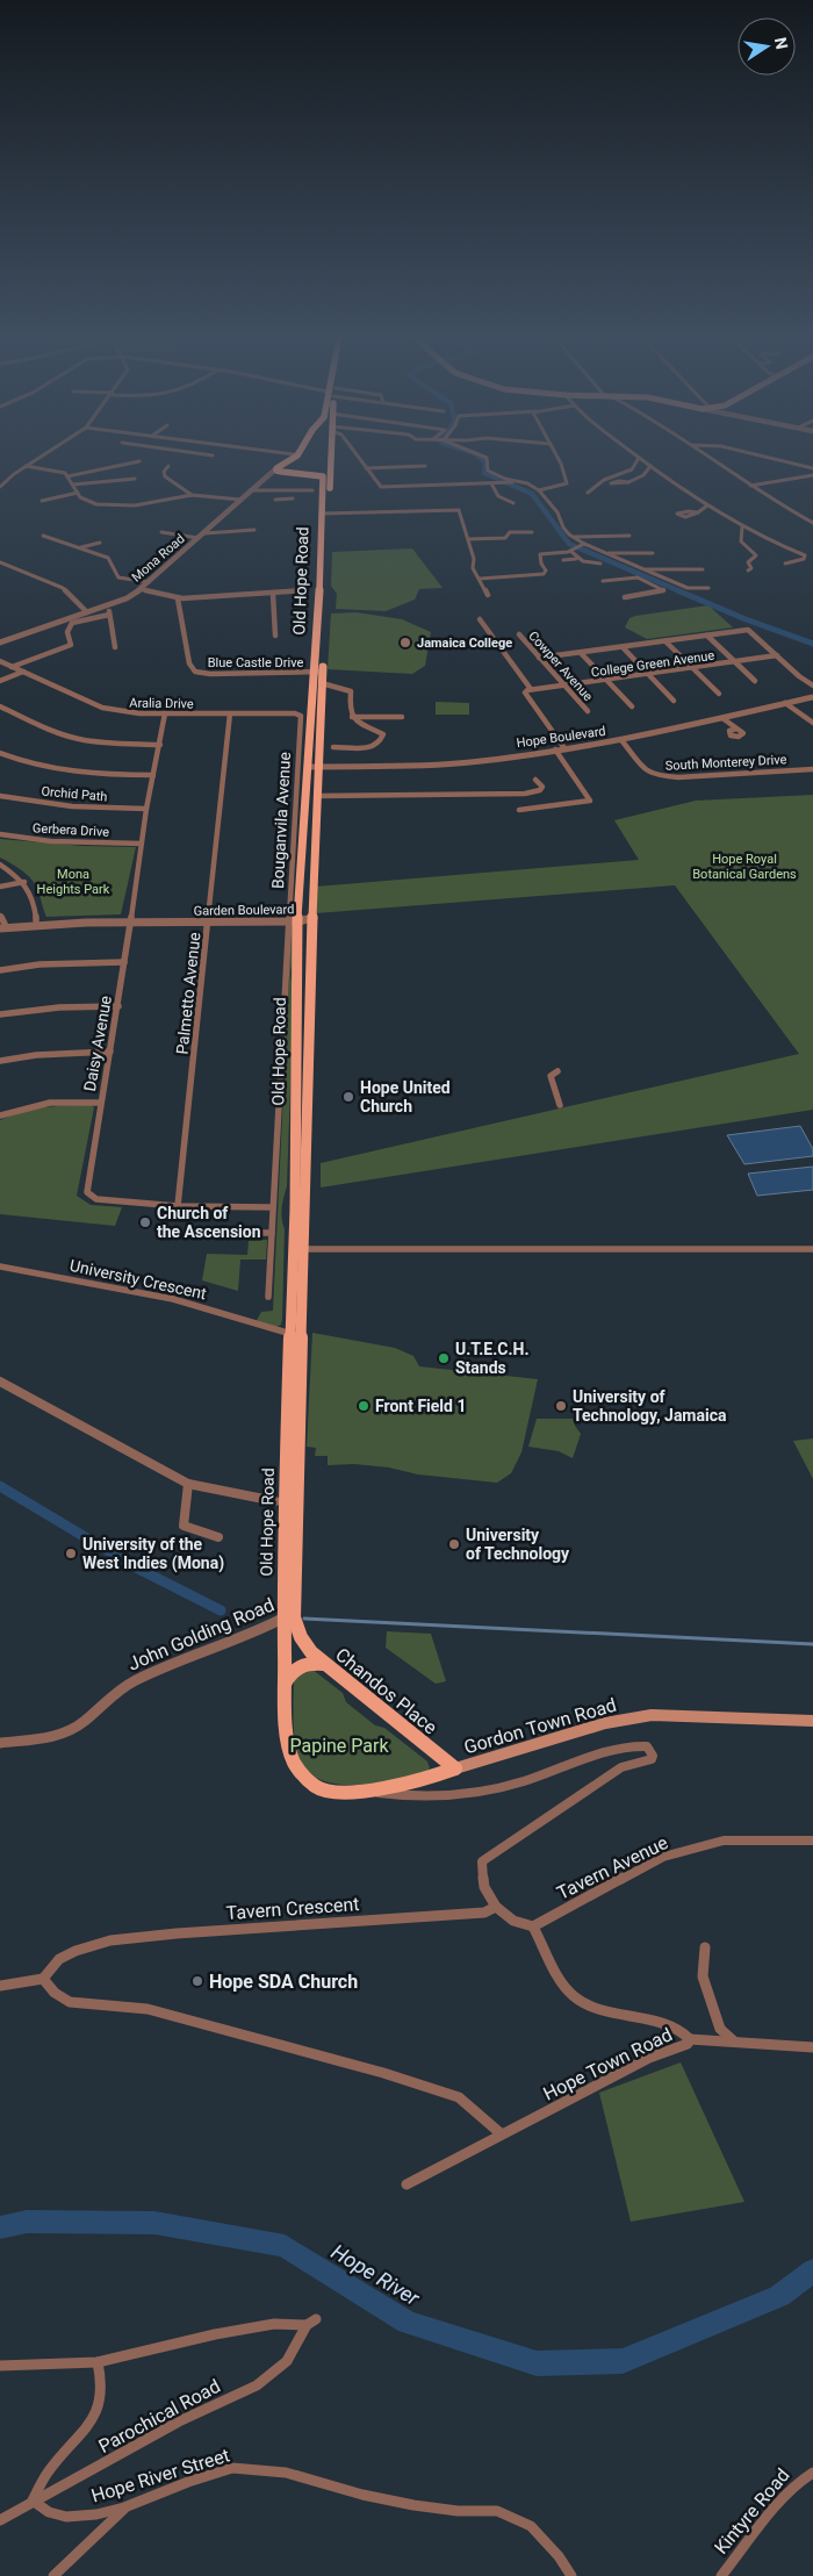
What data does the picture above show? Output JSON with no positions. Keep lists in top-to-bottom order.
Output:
{
  "streets": {
    "main road": ["Old Hope Road", "Chandos Place", "Gordon Town Road"],
    "street": [
      "Mona Road",
      "Blue Castle Drive",
      "College Green Avenue",
      "Cowper Avenue",
      "Aralia Drive",
      "Hope Boulevard",
      "South Monterey Drive",
      "Orchid Path",
      "Bouganvila Avenue",
      "Gerbera Drive",
      "Garden Boulevard",
      "Palmetto Avenue",
      "Daisy Avenue",
      "University Crescent",
      "John Golding Road",
      "Tavern Avenue",
      "Tavern Crescent",
      "Hope Town Road",
      "Parochical Road",
      "Hope River Street",
      "Kintyre Road"
    ]
  },
  "crossings": [
    ["Mona Road", "Old Hope Road"],
    ["Old Hope Road", "Blue Castle Drive"],
    ["Old Hope Road", "Hope Boulevard"],
    ["Old Hope Road", "Bouganvila Avenue"],
    ["Old Hope Road", "Garden Boulevard"],
    ["Old Hope Road", "University Crescent"],
    ["Old Hope Road", "John Golding Road"],
    ["Old Hope Road", "Chandos Place"],
    ["Old Hope Road", "Gordon Town Road"],
    ["College Green Avenue", "Cowper Avenue"],
    ["Aralia Drive", "Bouganvila Avenue"],
    ["Aralia Drive", "Palmetto Avenue"],
    ["Aralia Drive", "Daisy Avenue"],
    ["Hope Boulevard", "South Monterey Drive"],
    ["Orchid Path", "Daisy Avenue"],
    ["Bouganvila Avenue", "Garden Boulevard"],
    ["Bouganvila Avenue", "Daisy Avenue"],
    ["Gerbera Drive", "Daisy Avenue"],
    ["Garden Boulevard", "Palmetto Avenue"],
    ["Garden Boulevard", "Daisy Avenue"],
    ["Palmetto Avenue", "Daisy Avenue"],
    ["Chandos Place", "Gordon Town Road"],
    ["Tavern Avenue", "Hope Town Road"],
    ["Parochical Road", "Hope River Street"]
  ],
  "water": ["Hope River"],
  "parks": ["Hope Royal Botanical Gardens", "Mona Heights Park", "Papine Park"],
  "places": [
    "Jamaica College",
    "Hope United Church",
    "Church of the Ascension",
    "U.T.E.C.H. Stands",
    "Front Field 1",
    "University of Technology, Jamaica",
    "University of Technology",
    "University of the West Indies (Mona)",
    "Hope SDA Church"
  ],
  "north": "right"
}
